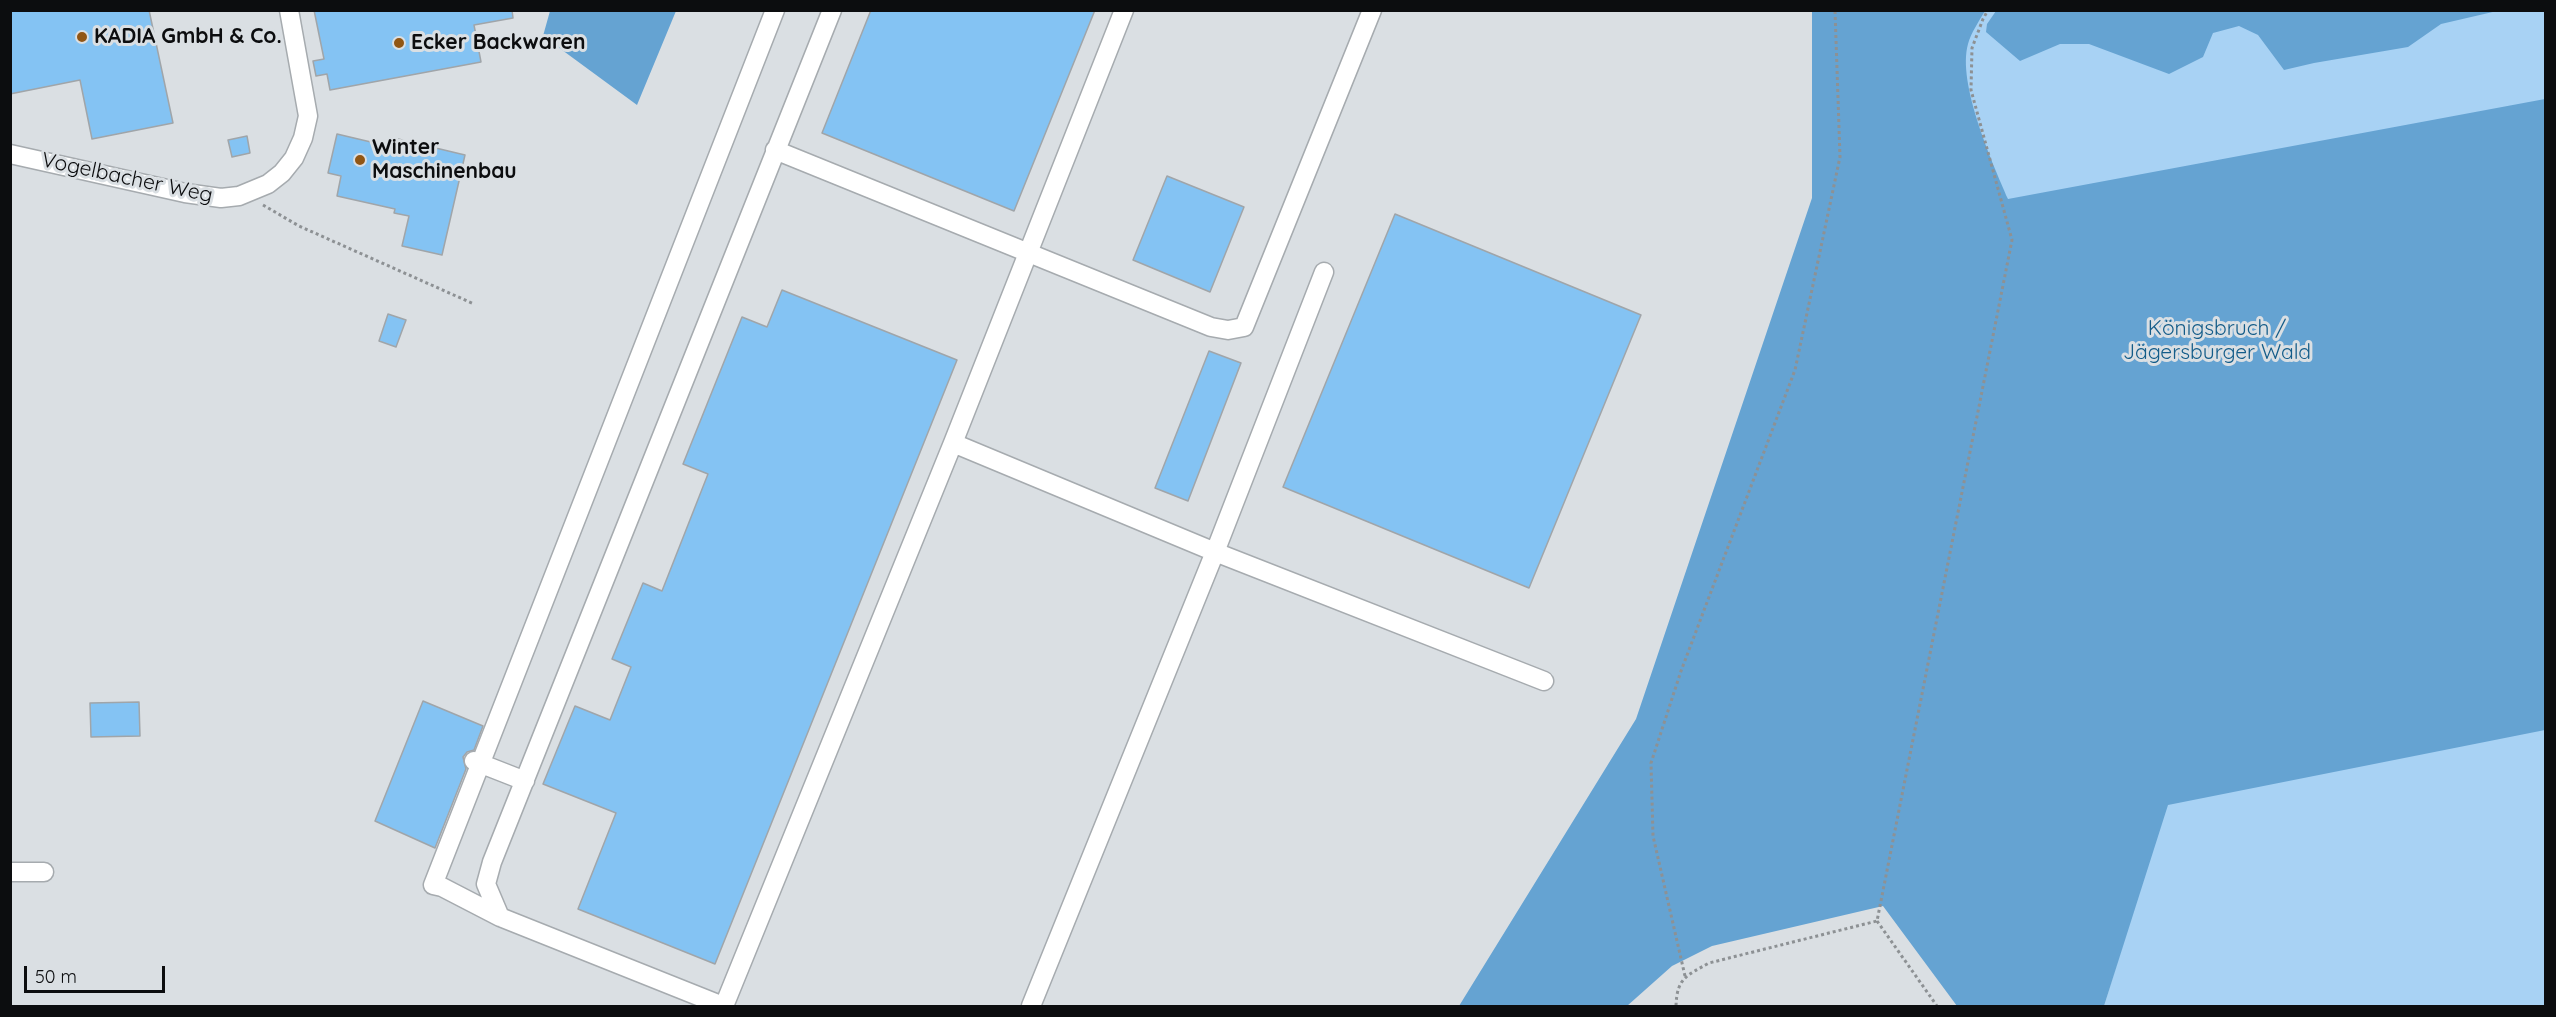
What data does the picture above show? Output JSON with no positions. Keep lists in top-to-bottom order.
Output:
{
  "streets": {
    "street": ["Vogelbacher Weg"]
  },
  "parks": ["Königsbruch / Jägersburger Wald"],
  "places": ["KADIA GmbH & Co.", "Ecker Backwaren", "Winter Maschinenbau"],
  "scale_bar": "50 m"
}
